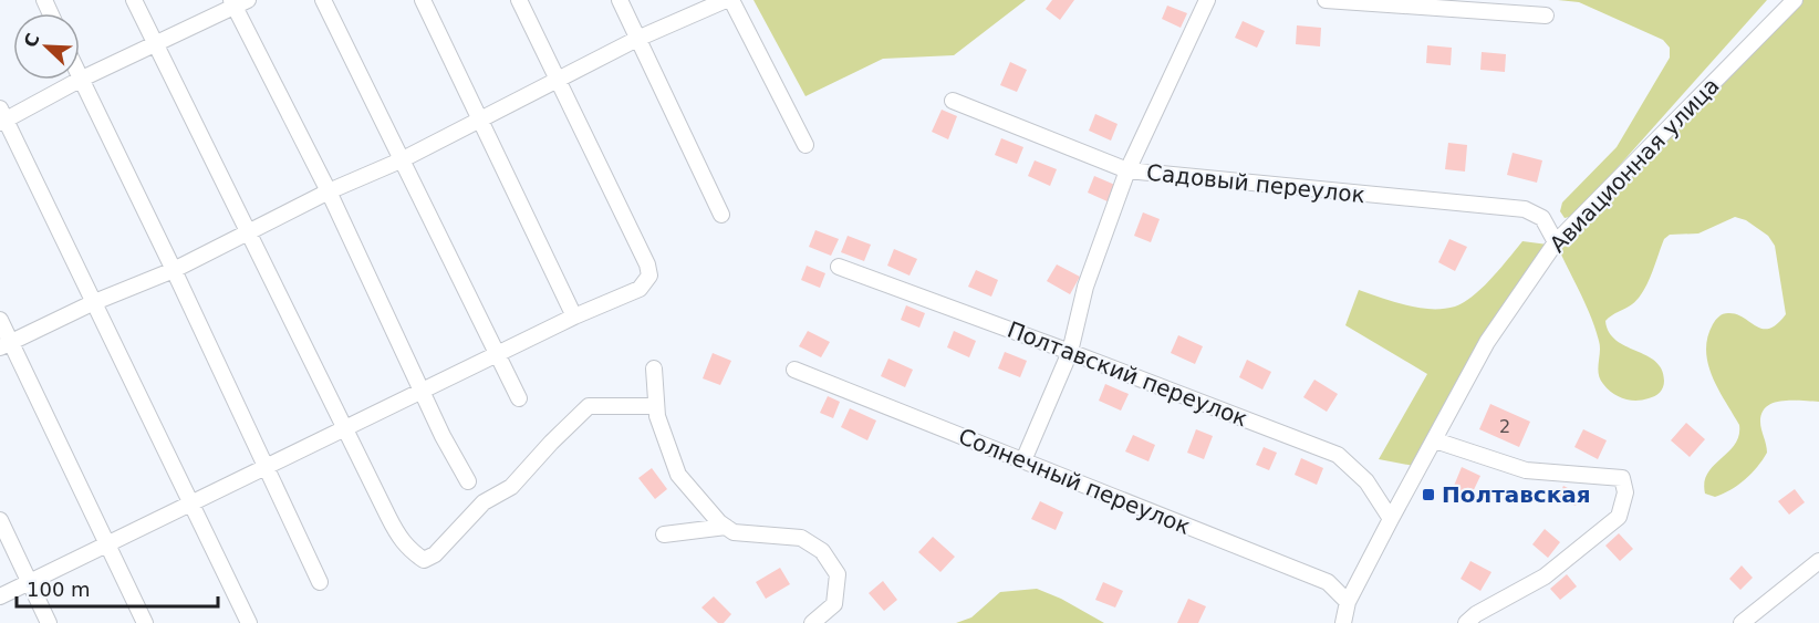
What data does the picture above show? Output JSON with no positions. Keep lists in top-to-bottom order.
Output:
{
  "streets": {
    "street": [
      "Авиационная улица",
      "Садовый переулок",
      "Полтавский переулок",
      "Солнечный переулок"
    ]
  },
  "crossings": [
    ["Авиационная улица", "Садовый переулок"],
    ["Авиационная улица", "Полтавский переулок"],
    ["Авиационная улица", "Солнечный переулок"]
  ],
  "places": {
    "transit": ["Полтавская"]
  },
  "house_numbers": ["2"],
  "scale_bar": "100 m",
  "north": "top left"
}
